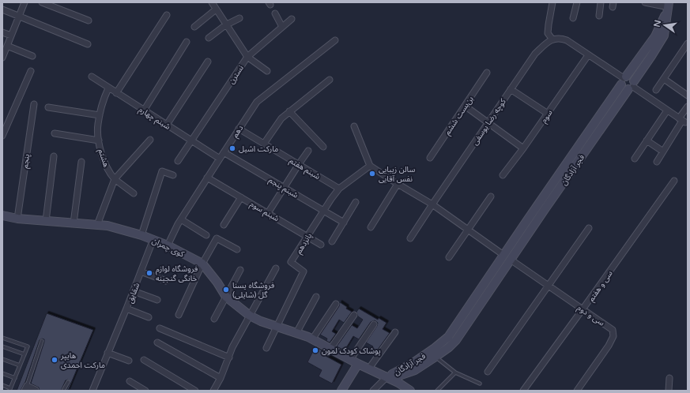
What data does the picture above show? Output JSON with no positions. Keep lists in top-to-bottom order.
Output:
{
  "streets": {
    "street": [
      "نسترن",
      "بن‌بست ششم",
      "سوم",
      "شبنم چهارم",
      "کوچه رضا یوسفی",
      "دهم",
      "هشتم",
      "پنجم",
      "شبنم هفتم",
      "فجر آزادگان",
      "شبنم پنجم",
      "شبنم سوم",
      "پانزدهم",
      "کوی چمران",
      "سی و هفتم",
      "شقایق",
      "سی و دوم"
    ]
  },
  "crossings": [
    ["نسترن", "شبنم چهارم"],
    ["شبنم چهارم", "دهم"],
    ["شبنم چهارم", "هشتم"],
    ["دهم", "شبنم هفتم"],
    ["دهم", "شبنم پنجم"],
    ["دهم", "شبنم سوم"],
    ["دهم", "کوی چمران"],
    ["پنجم", "کوی چمران"],
    ["شبنم هفتم", "پانزدهم"],
    ["فجر آزادگان", "کوی چمران"],
    ["فجر آزادگان", "سی و دوم"],
    ["شبنم پنجم", "پانزدهم"],
    ["شبنم سوم", "پانزدهم"],
    ["پانزدهم", "کوی چمران"],
    ["کوی چمران", "شقایق"],
    ["سی و هفتم", "سی و دوم"]
  ],
  "places": [
    "مارکت اشیل",
    "سالن زیبایی نفس آقایی",
    "فروشگاه لوازم خانگی گنجینه",
    "فروشگاه یسنا گل (شایلی)",
    "پوشاک کودک لمون",
    "هایپر مارکت احمدی"
  ],
  "north": "left"
}
